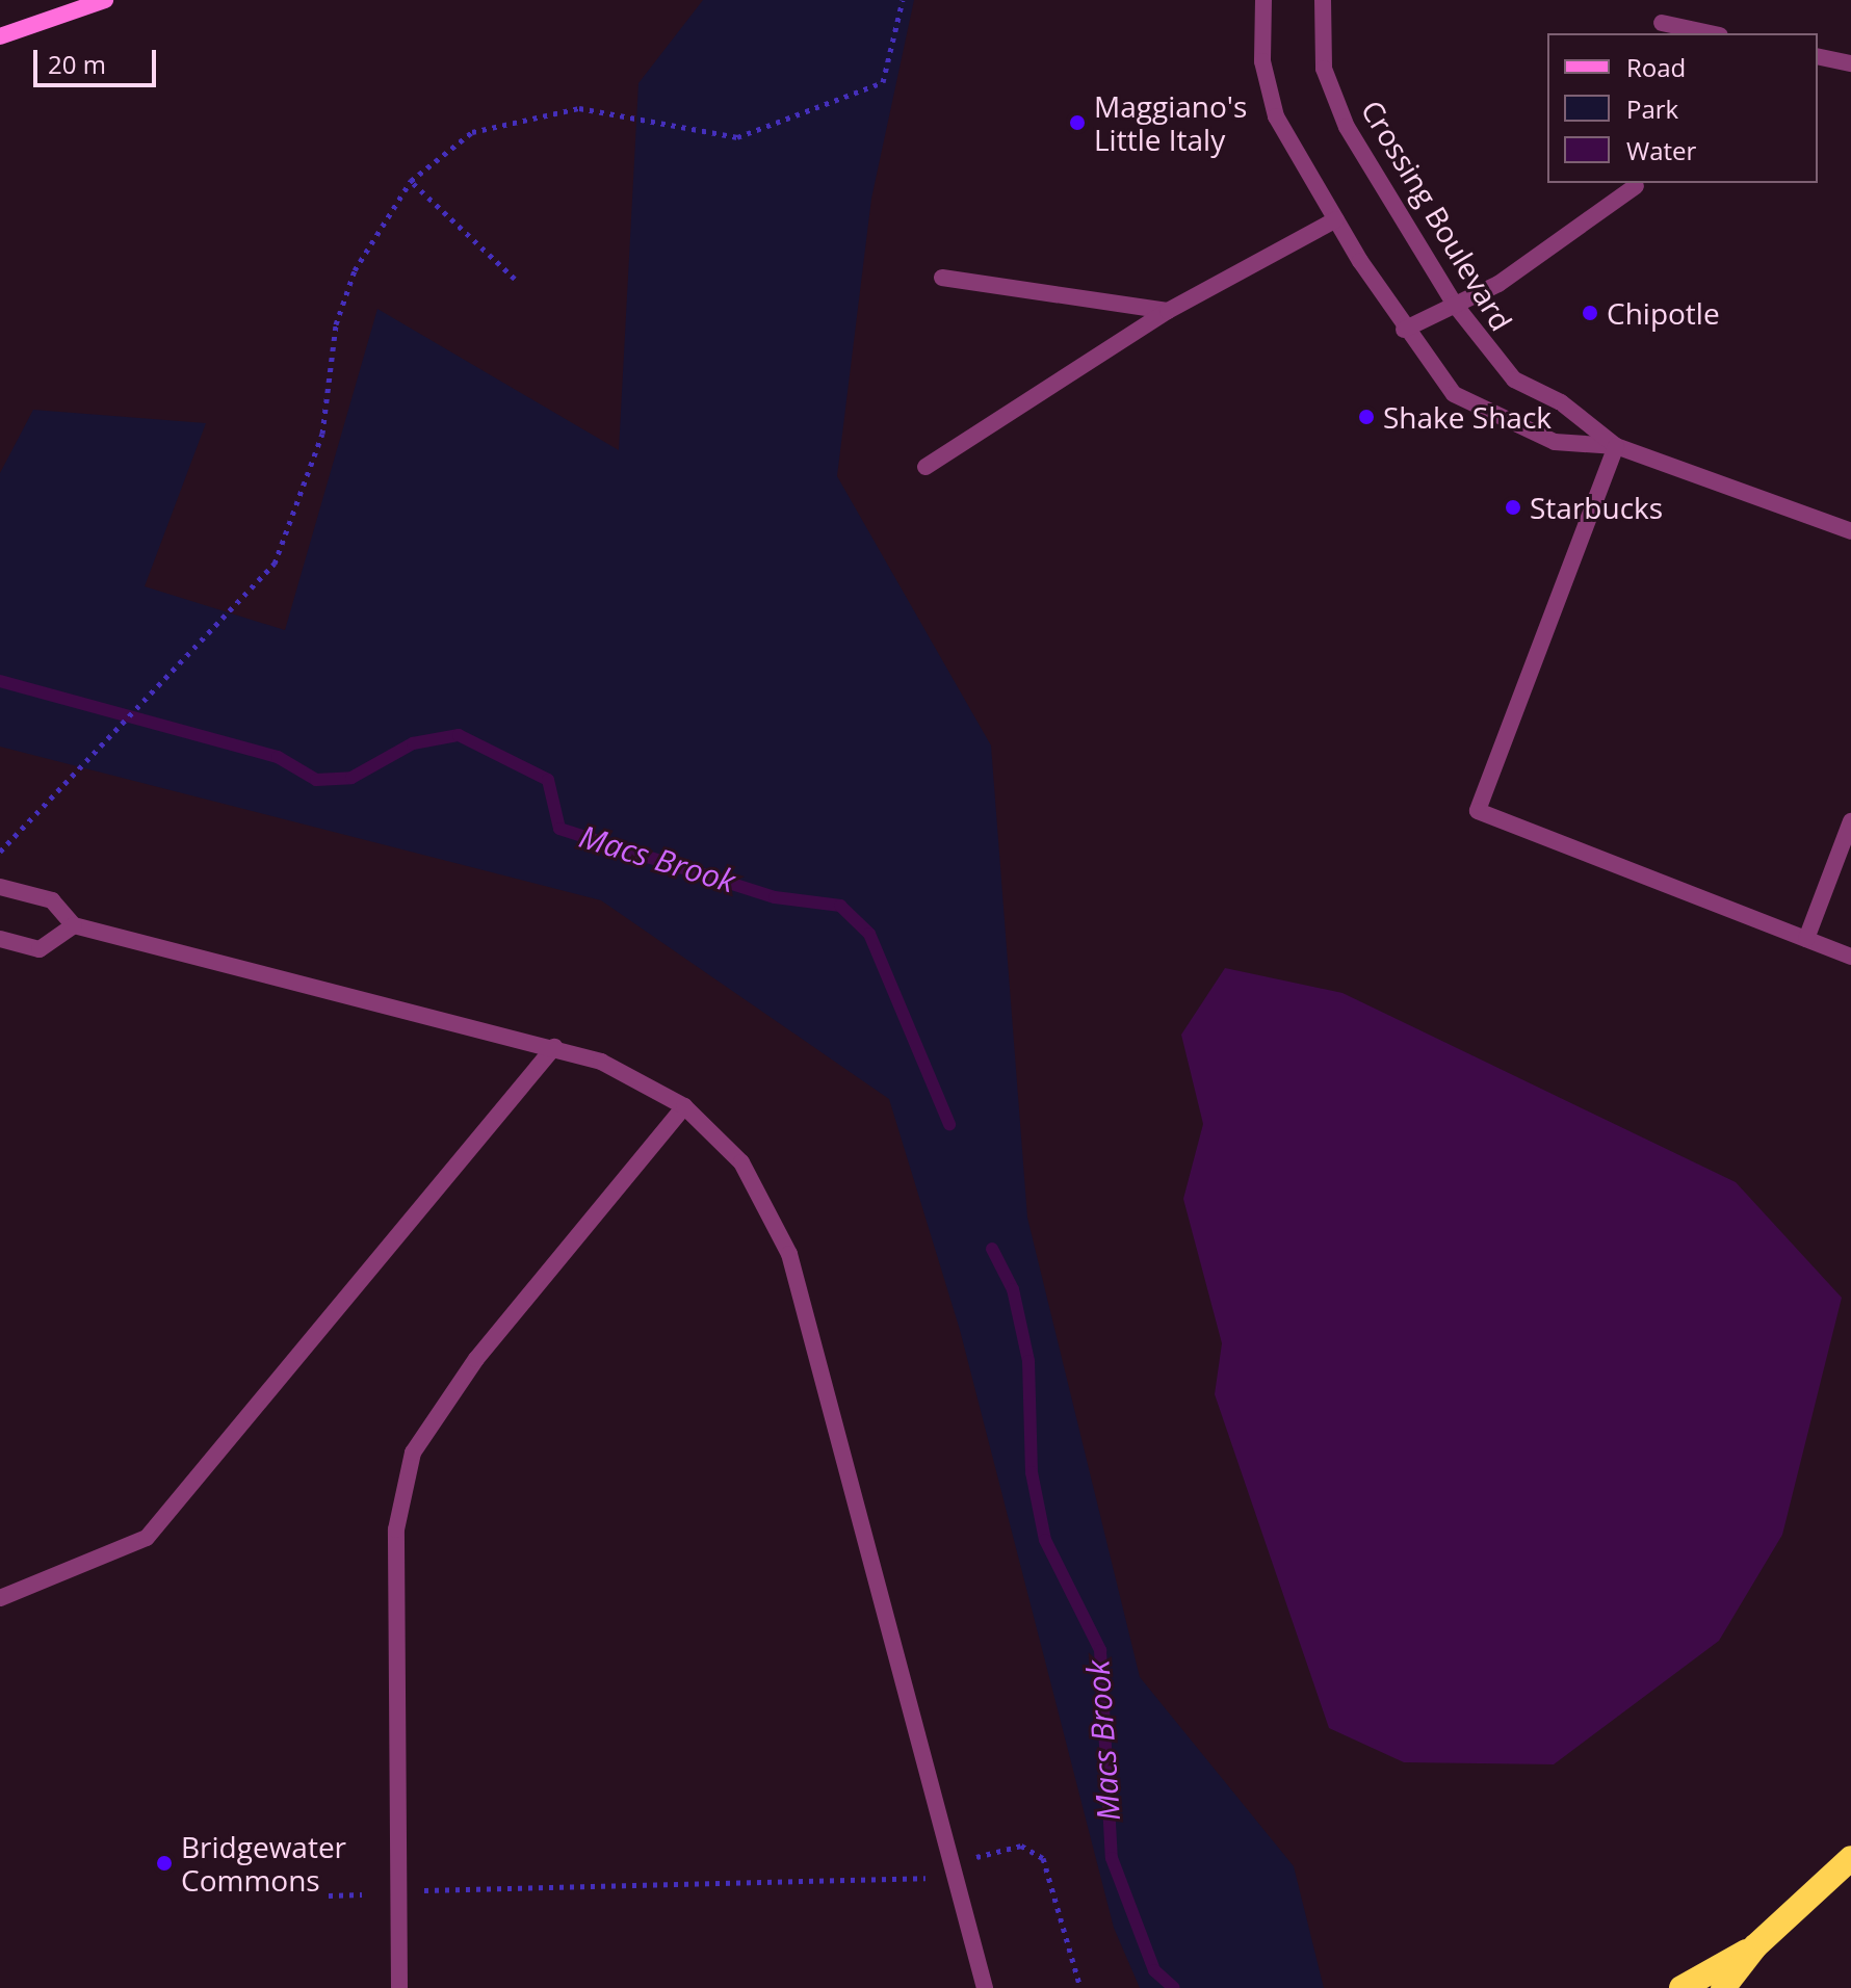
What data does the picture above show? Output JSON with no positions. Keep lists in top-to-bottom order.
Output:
{
  "streets": {
    "street": ["Crossing Boulevard"]
  },
  "water": ["Macs Brook"],
  "places": [
    "Maggiano's Little Italy",
    "Chipotle",
    "Shake Shack",
    "Starbucks",
    "Bridgewater Commons"
  ],
  "legend": ["Road", "Park", "Water"],
  "scale_bar": "20 m"
}
